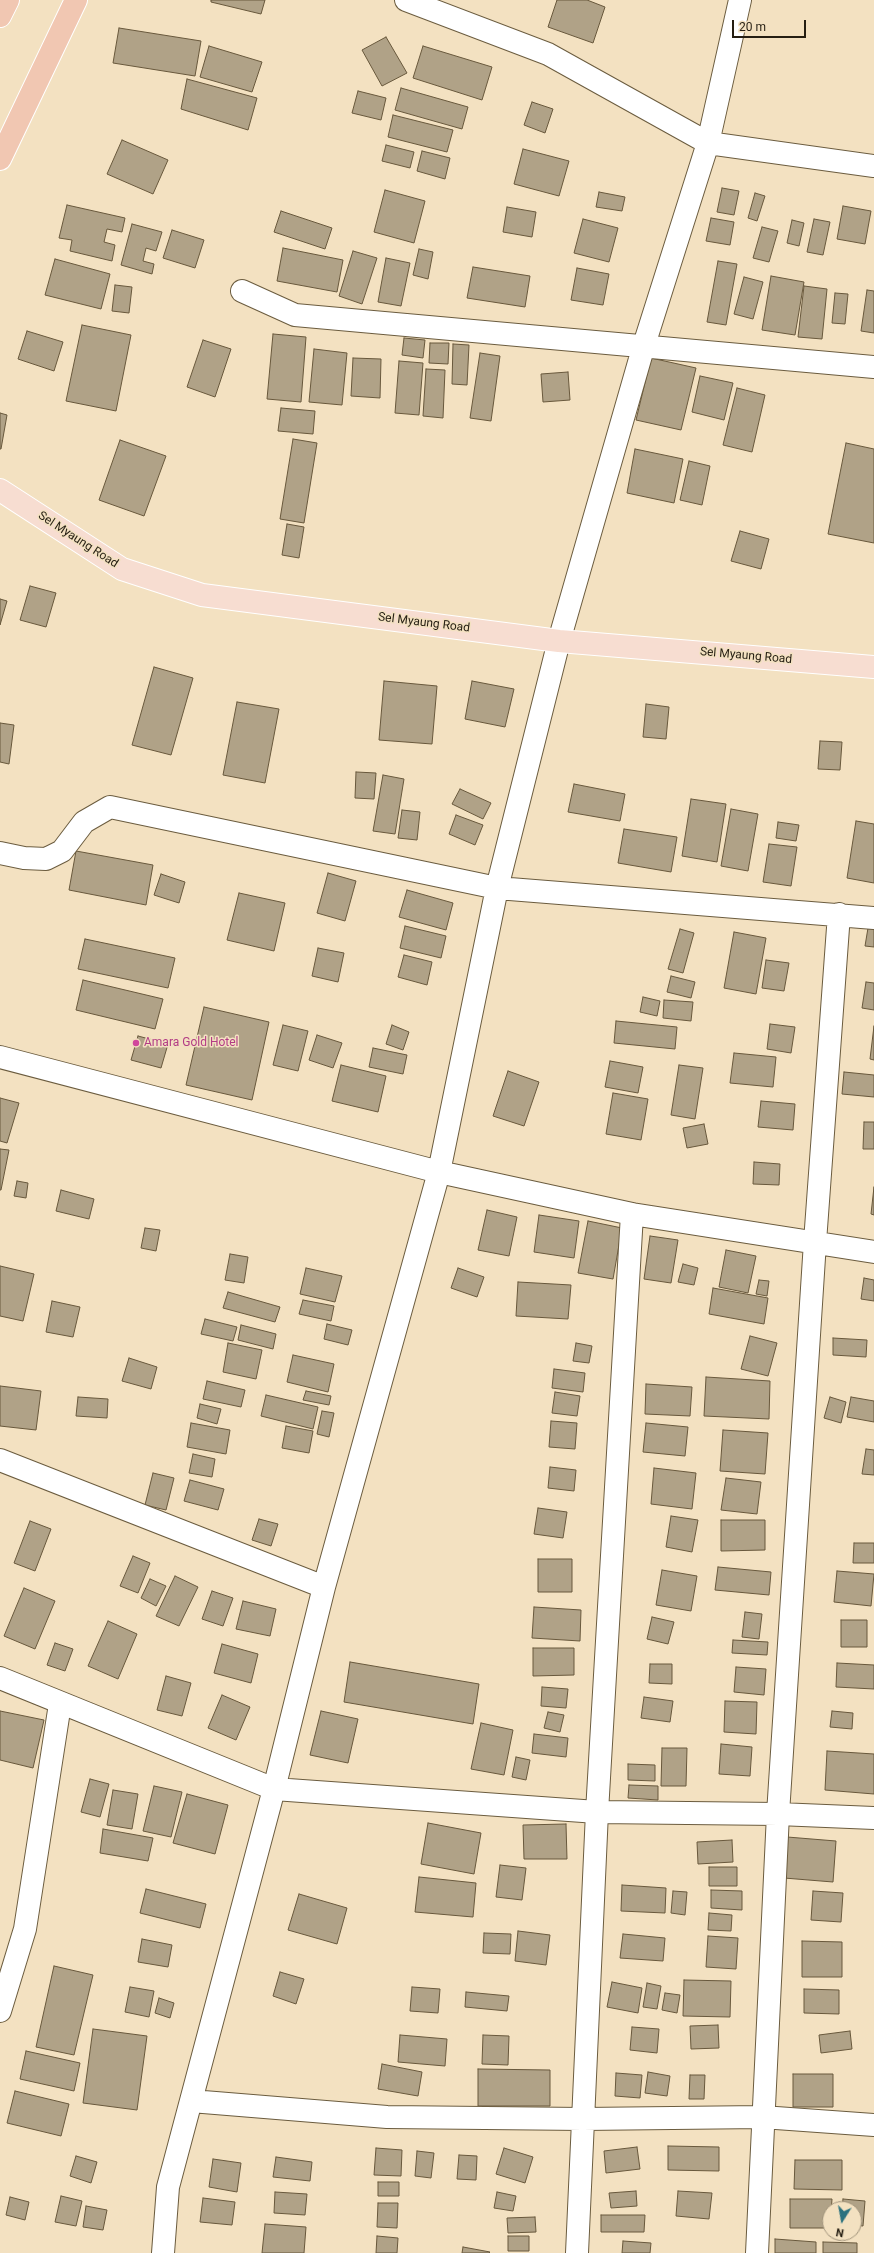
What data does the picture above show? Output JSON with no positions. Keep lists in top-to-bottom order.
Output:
{
  "streets": {
    "main road": ["Sel Myaung Road"]
  },
  "places": ["Amara Gold Hotel"],
  "scale_bar": "20 m",
  "north": "bottom"
}
